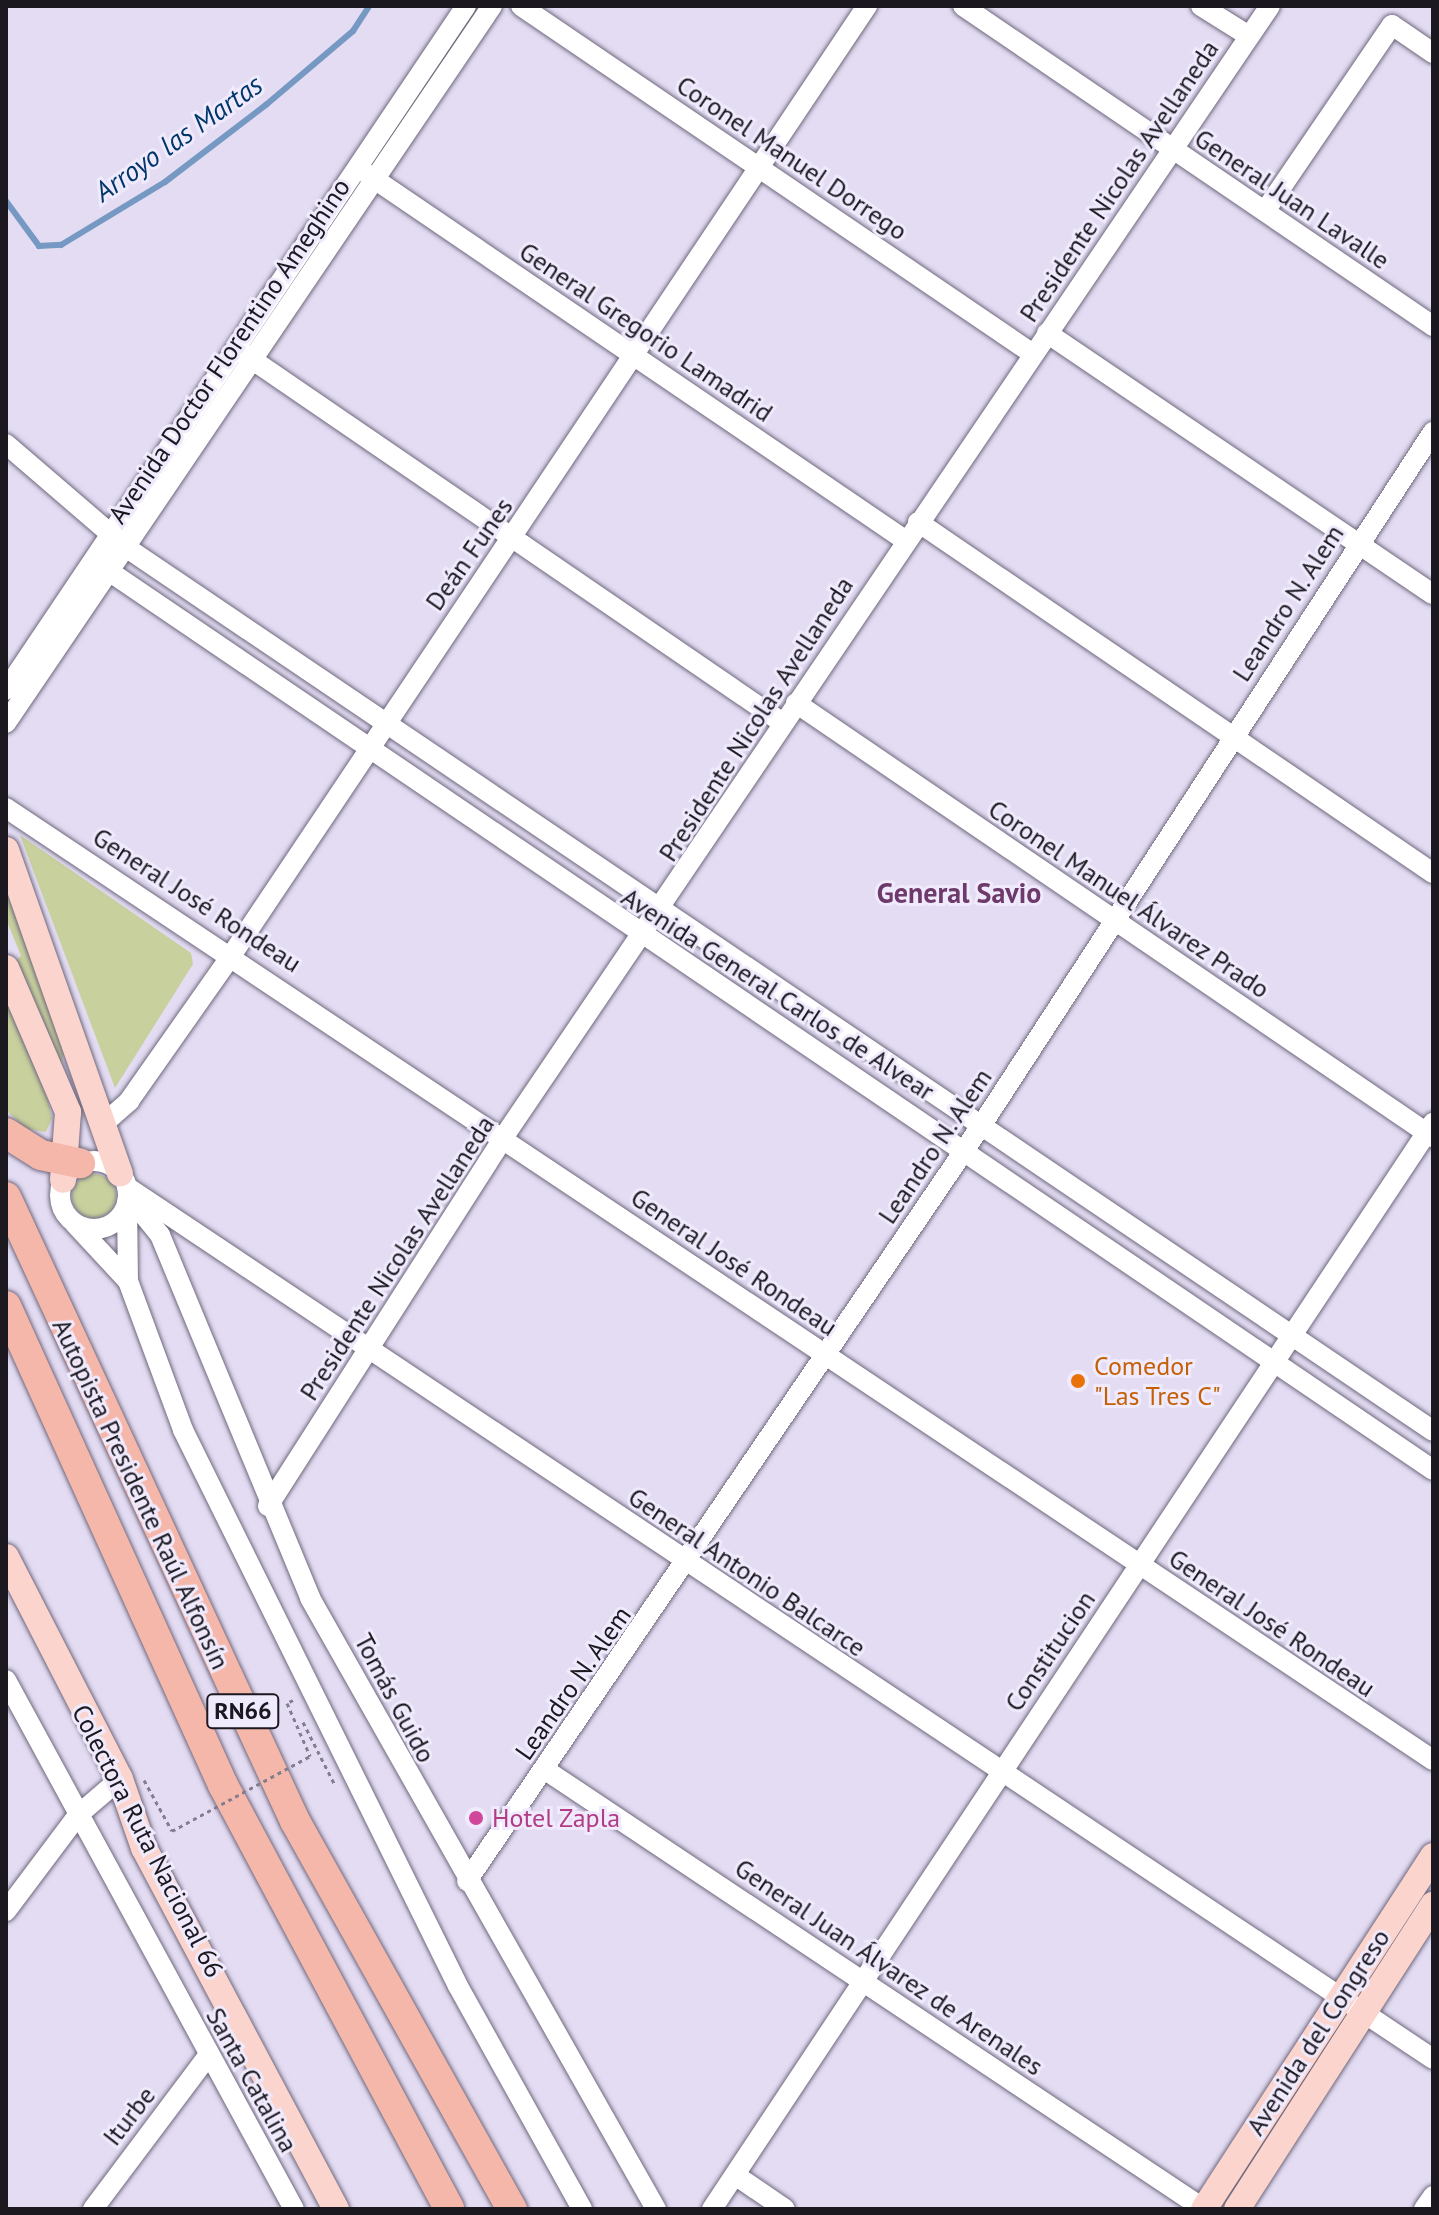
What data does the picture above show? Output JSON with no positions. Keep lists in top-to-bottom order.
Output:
{
  "streets": {
    "highway": ["Autopista Presidente Raúl Alfonsín", "RN66"],
    "main road": ["Colectora Ruta Nacional 66", "Avenida del Congreso"],
    "street": [
      "Coronel Manuel Dorrego",
      "Presidente Nicolas Avellaneda",
      "General Juan Lavalle",
      "General Gregorio Lamadrid",
      "Avenida Doctor Florentino Ameghino",
      "Deán Funes",
      "Leandro N. Alem",
      "Coronel Manuel Álvarez Prado",
      "General José Rondeau",
      "Avenida General Carlos de Alvear",
      "General Antonio Balcarce",
      "Constitucion",
      "Tomás Guido",
      "General Juan Álvarez de Arenales",
      "Santa Catalina",
      "Iturbe"
    ]
  },
  "crossings": [
    ["Coronel Manuel Dorrego", "Presidente Nicolas Avellaneda"],
    ["Coronel Manuel Dorrego", "Deán Funes"],
    ["Presidente Nicolas Avellaneda", "General Juan Lavalle"],
    ["Presidente Nicolas Avellaneda", "General Gregorio Lamadrid"],
    ["Presidente Nicolas Avellaneda", "Coronel Manuel Álvarez Prado"],
    ["Presidente Nicolas Avellaneda", "General José Rondeau"],
    ["Presidente Nicolas Avellaneda", "Avenida General Carlos de Alvear"],
    ["Presidente Nicolas Avellaneda", "General Antonio Balcarce"],
    ["Presidente Nicolas Avellaneda", "Tomás Guido"],
    ["General Gregorio Lamadrid", "Avenida Doctor Florentino Ameghino"],
    ["General Gregorio Lamadrid", "Deán Funes"],
    ["Avenida Doctor Florentino Ameghino", "Avenida General Carlos de Alvear"],
    ["Deán Funes", "General José Rondeau"],
    ["Deán Funes", "Avenida General Carlos de Alvear"],
    ["Leandro N. Alem", "Coronel Manuel Álvarez Prado"],
    ["Leandro N. Alem", "General José Rondeau"],
    ["Leandro N. Alem", "Avenida General Carlos de Alvear"],
    ["Leandro N. Alem", "General Antonio Balcarce"],
    ["Leandro N. Alem", "Tomás Guido"],
    ["Leandro N. Alem", "General Juan Álvarez de Arenales"],
    ["Coronel Manuel Álvarez Prado", "Constitucion"],
    ["General José Rondeau", "Constitucion"],
    ["Avenida General Carlos de Alvear", "Constitucion"],
    ["General Antonio Balcarce", "Constitucion"],
    ["General Antonio Balcarce", "Tomás Guido"],
    ["General Antonio Balcarce", "Avenida del Congreso"],
    ["Constitucion", "General Juan Álvarez de Arenales"],
    ["General Juan Álvarez de Arenales", "Avenida del Congreso"],
    ["Santa Catalina", "Iturbe"]
  ],
  "districts": ["General Savio"],
  "water": ["Arroyo las Martas"],
  "places": ["Comedor \"Las Tres C\"", "Hotel Zapla"]
}
